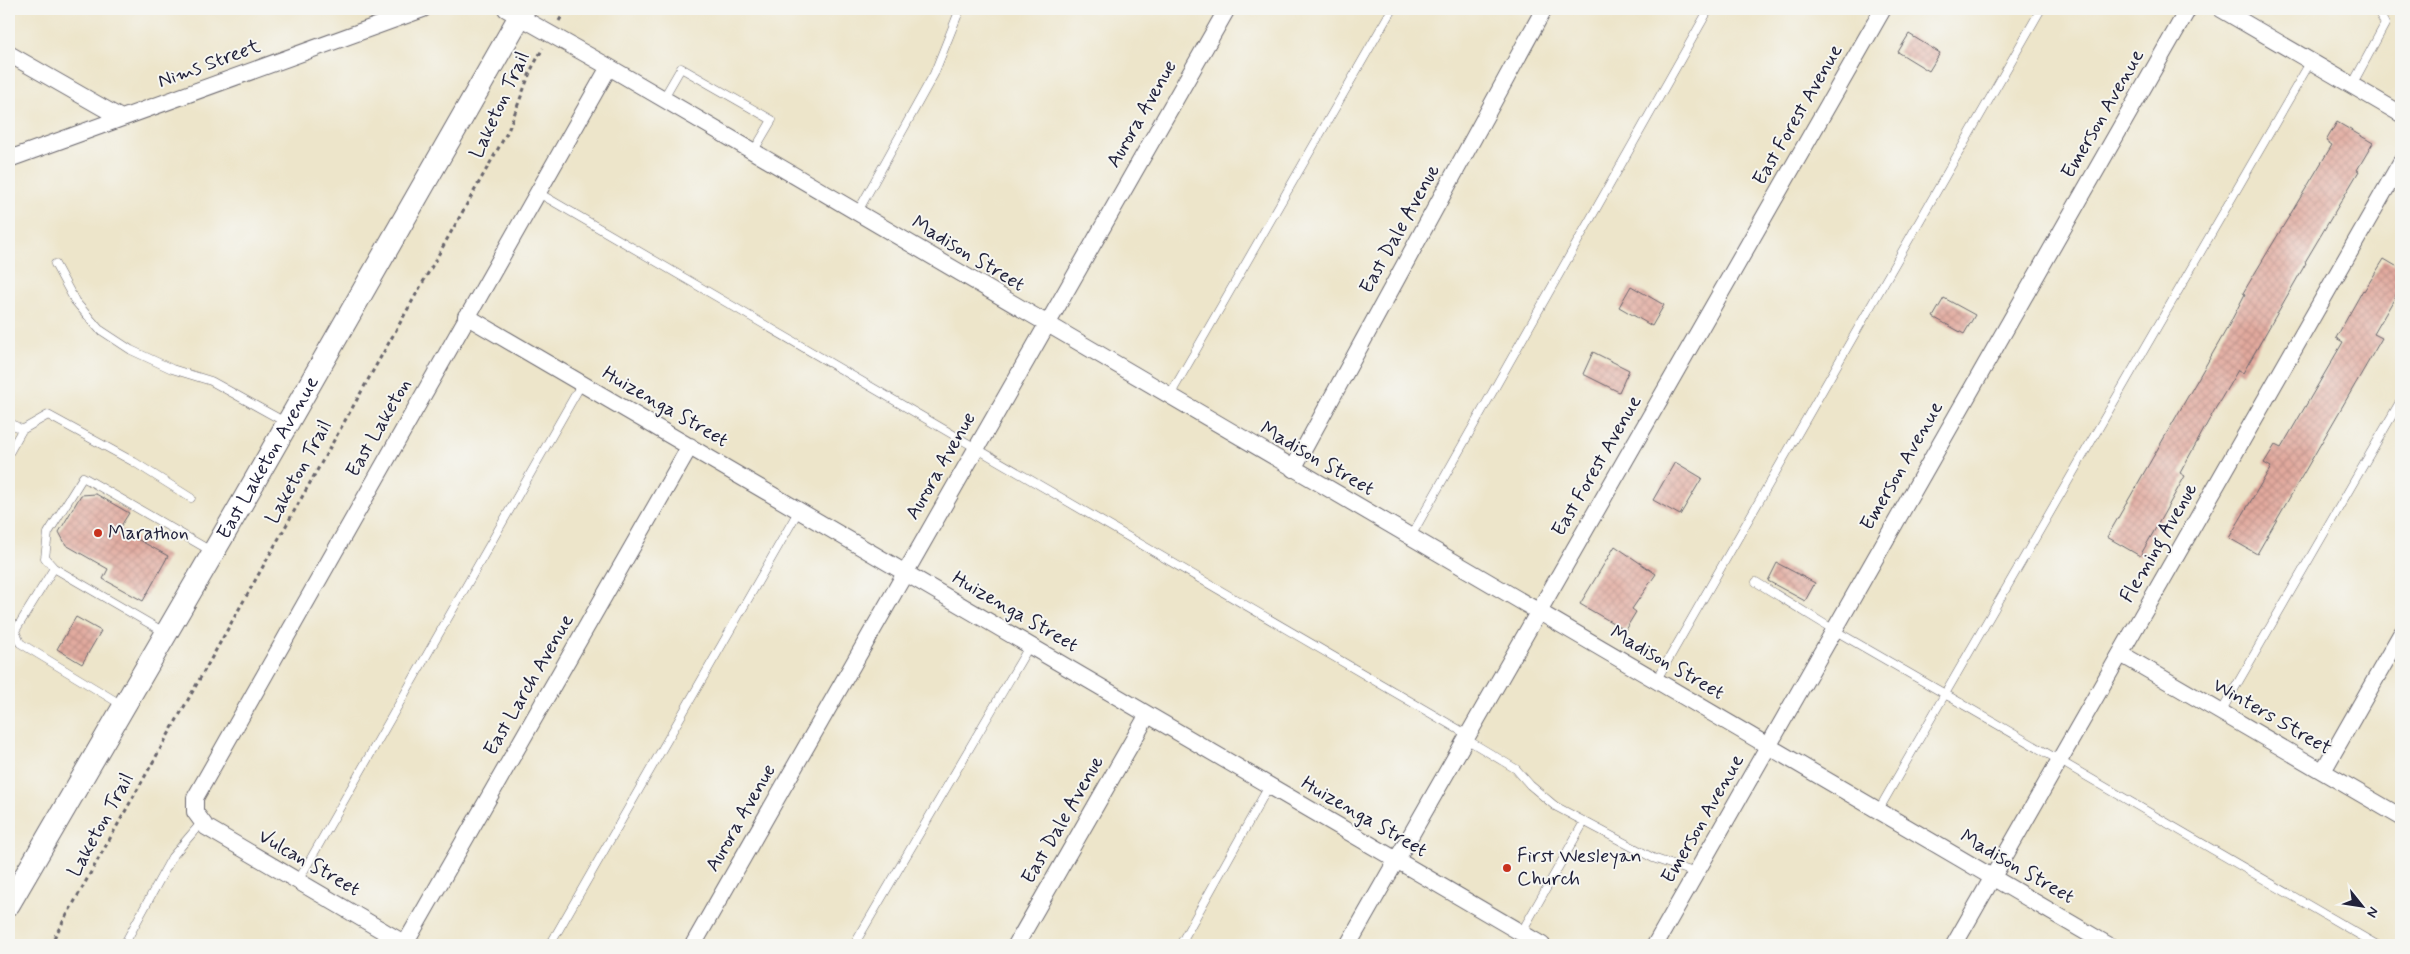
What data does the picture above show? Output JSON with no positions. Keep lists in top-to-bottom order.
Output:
{
  "streets": {
    "main road": ["East Laketon Avenue"],
    "street": [
      "Nims Street",
      "Aurora Avenue",
      "Emerson Avenue",
      "East Forest Avenue",
      "East Dale Avenue",
      "Madison Street",
      "Huizenga Street",
      "East Laketon",
      "Fleming Avenue",
      "East Larch Avenue",
      "Winters Street",
      "Vulcan Street"
    ],
    "path": ["Laketon Trail"]
  },
  "crossings": [
    ["Laketon Trail", "Madison Street"],
    ["Aurora Avenue", "Madison Street"],
    ["Aurora Avenue", "Huizenga Street"],
    ["Emerson Avenue", "Madison Street"],
    ["East Forest Avenue", "Madison Street"],
    ["East Forest Avenue", "Huizenga Street"],
    ["East Dale Avenue", "Madison Street"],
    ["East Dale Avenue", "Huizenga Street"],
    ["Madison Street", "East Laketon"],
    ["Madison Street", "East Laketon Avenue"],
    ["Madison Street", "Fleming Avenue"],
    ["Huizenga Street", "East Laketon"],
    ["Huizenga Street", "East Larch Avenue"],
    ["East Laketon", "Vulcan Street"],
    ["Fleming Avenue", "Winters Street"],
    ["East Larch Avenue", "Vulcan Street"]
  ],
  "places": ["Marathon", "First Wesleyan Church"],
  "north": "bottom right"
}
